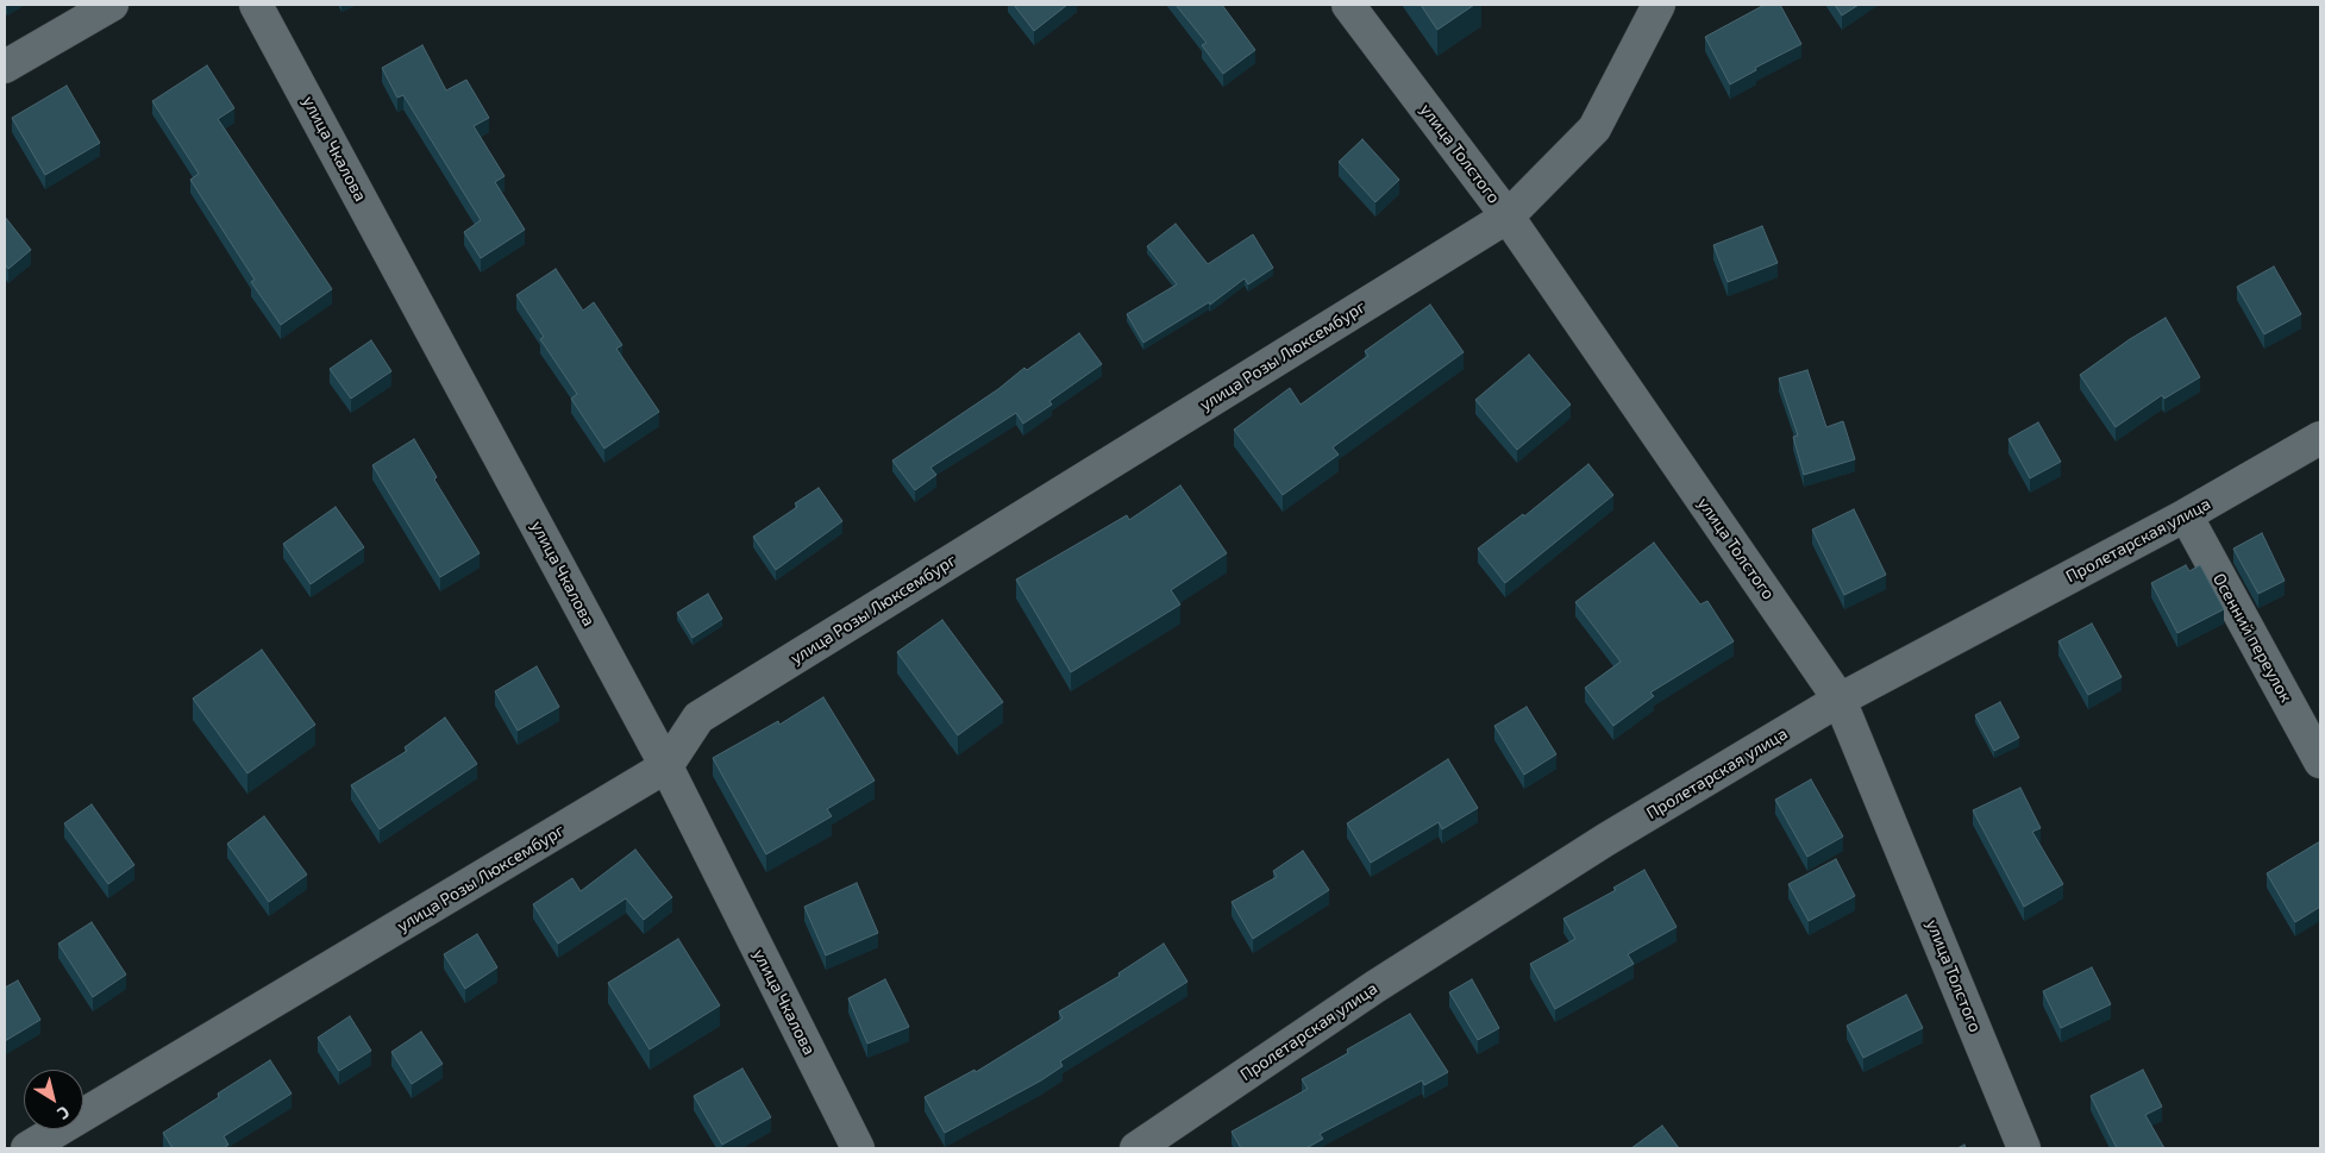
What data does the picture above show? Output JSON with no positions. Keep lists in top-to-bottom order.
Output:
{
  "streets": {
    "street": [
      "улица Чкалова",
      "улица Толстого",
      "улица Розы Люксембург",
      "Пролетарская улица",
      "Осенний переулок"
    ]
  },
  "crossings": [
    ["улица Чкалова", "улица Розы Люксембург"],
    ["улица Толстого", "улица Розы Люксембург"],
    ["улица Толстого", "Пролетарская улица"],
    ["Пролетарская улица", "Осенний переулок"]
  ],
  "north": "bottom right"
}
